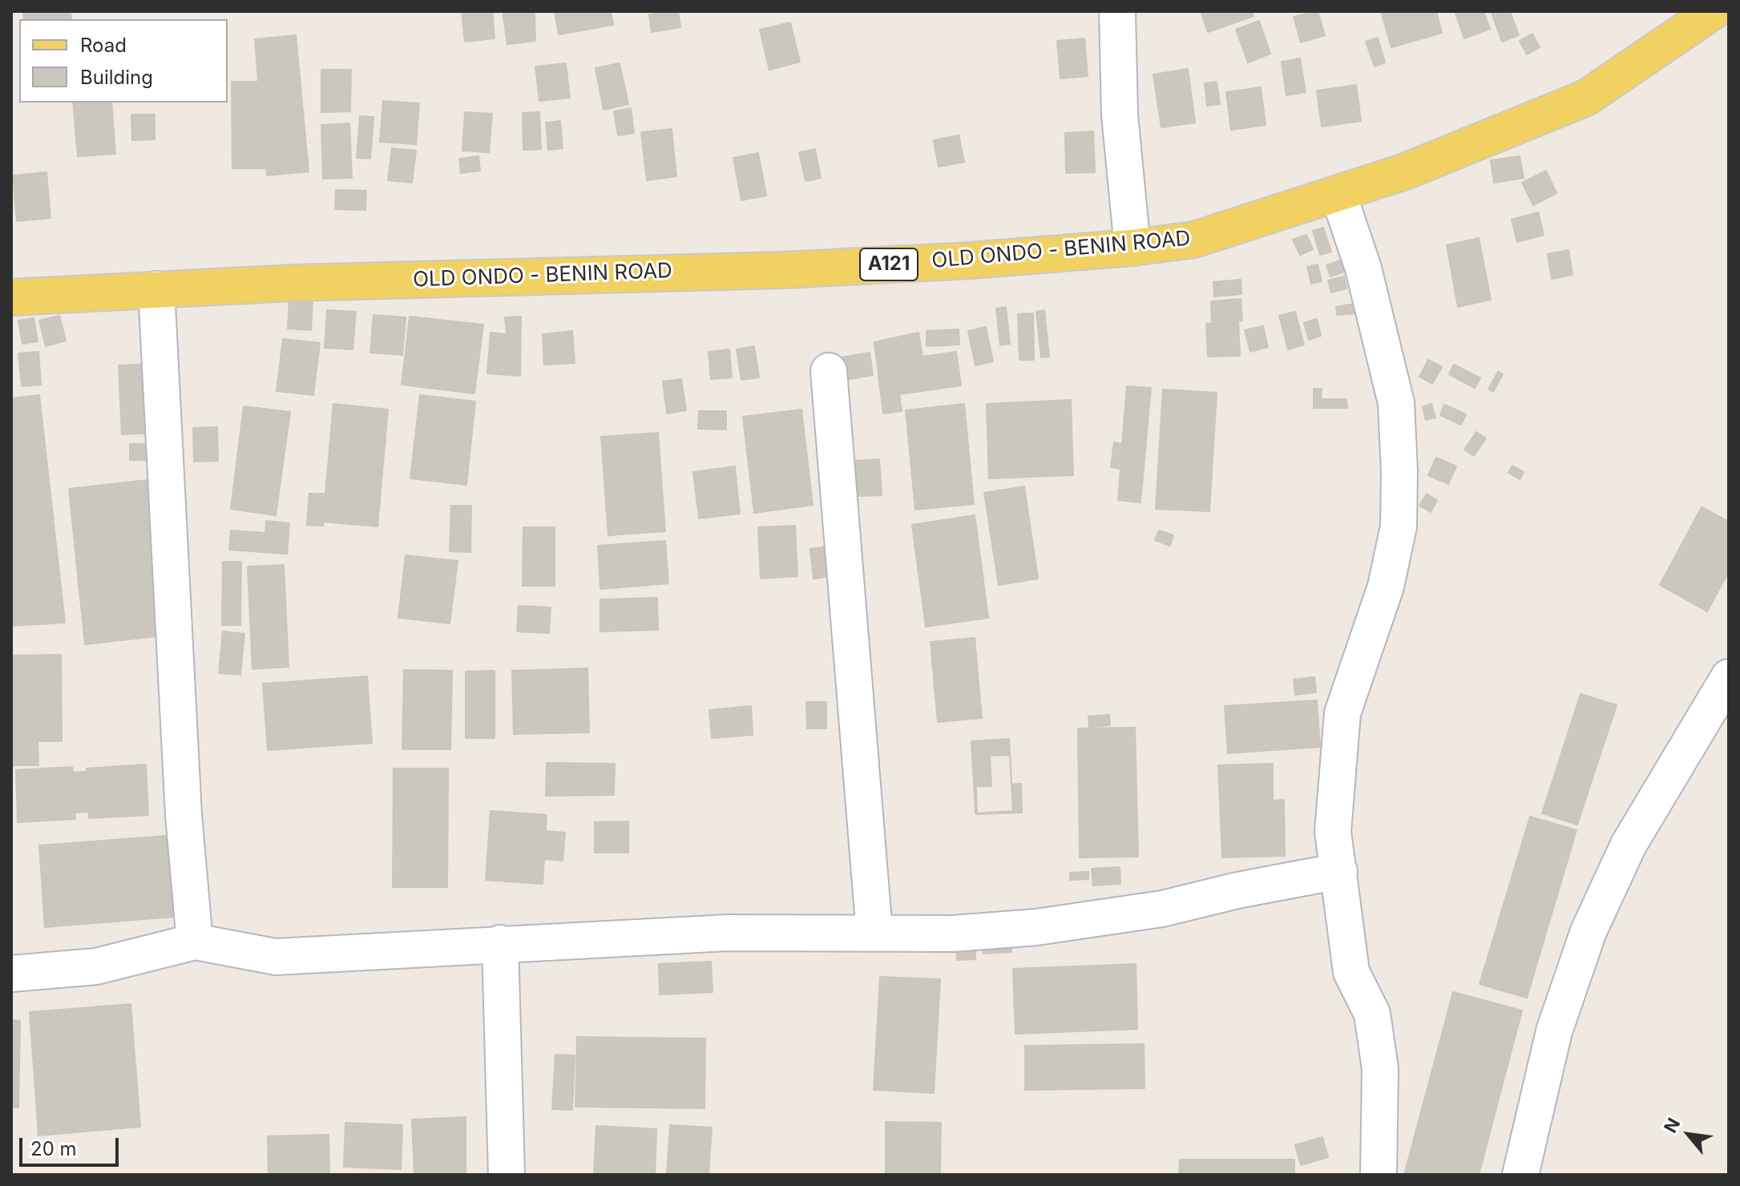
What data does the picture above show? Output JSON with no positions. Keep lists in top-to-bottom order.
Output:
{
  "streets": {
    "main road": ["OLD ONDO - BENIN ROAD", "A121"]
  },
  "legend": ["Road", "Building"],
  "scale_bar": "20 m",
  "north": "top left"
}
